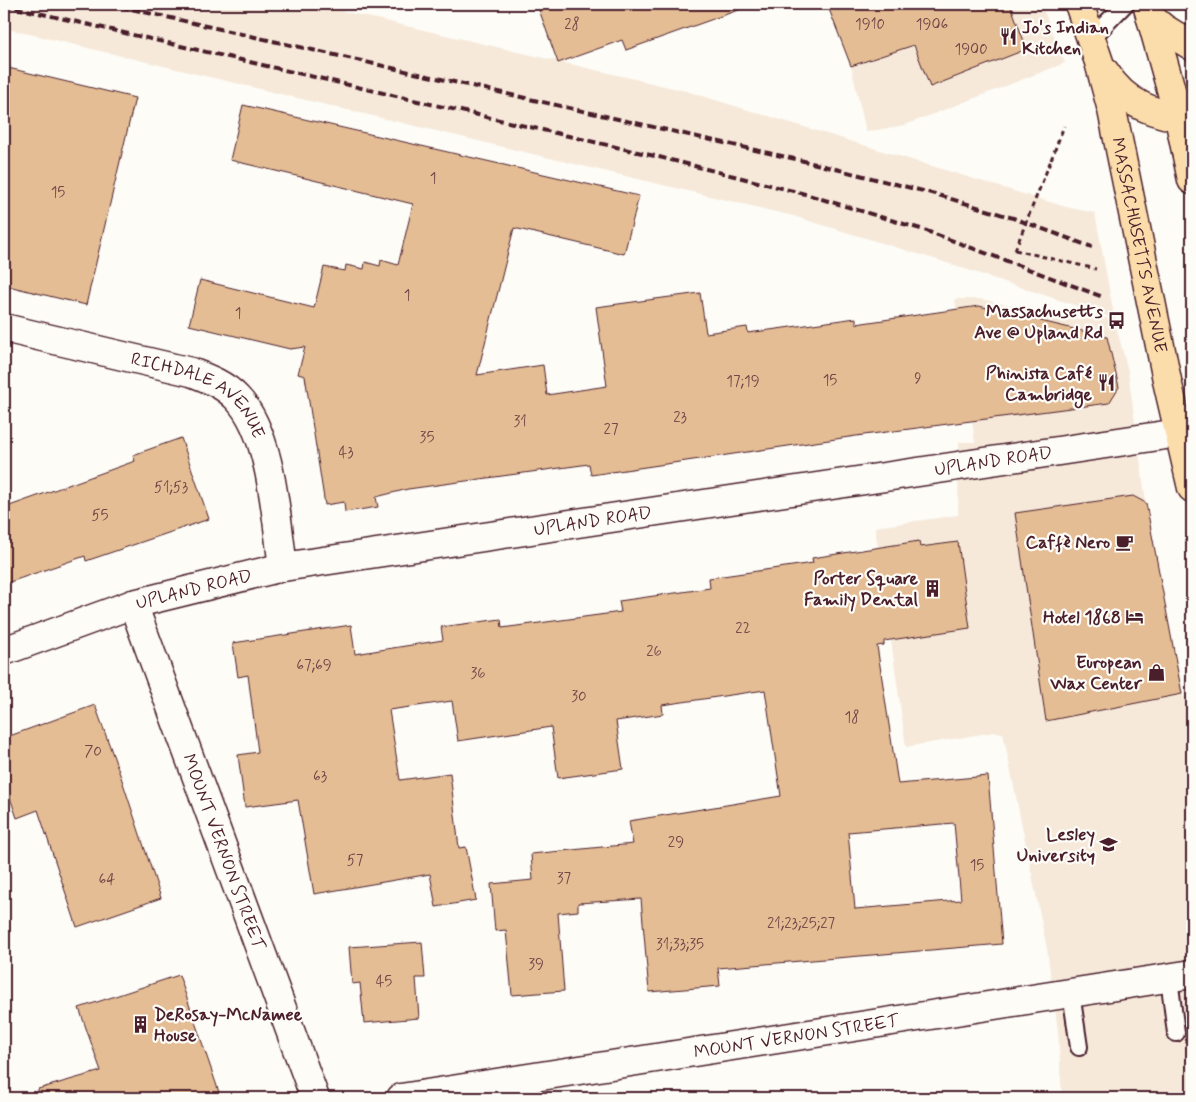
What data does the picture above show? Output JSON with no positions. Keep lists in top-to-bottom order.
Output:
{
  "streets": {
    "main road": ["MASSACHUSETTS AVENUE"],
    "street": ["RICHDALE AVENUE", "UPLAND ROAD", "MOUNT VERNON STREET"]
  },
  "crossings": [
    ["MASSACHUSETTS AVENUE", "UPLAND ROAD"],
    ["RICHDALE AVENUE", "UPLAND ROAD"],
    ["UPLAND ROAD", "MOUNT VERNON STREET"]
  ],
  "places": {
    "restaurant": ["Jo's Indian Kitchen", "Phinista Café Cambridge"],
    "bus stop": ["Massachusetts Ave @ Upland Rd"],
    "cafe": ["Caffè Nero"],
    "building": ["Porter Square Family Dental", "DeRosay-McNamee House"],
    "hotel": ["Hotel 1868"],
    "shop": ["European Wax Center"],
    "school or university": ["Lesley University"]
  },
  "house_numbers": [
    "28",
    "1910",
    "1906",
    "1900",
    "1",
    "15",
    "1",
    "1",
    "9",
    "15",
    "17;19",
    "23",
    "31",
    "27",
    "35",
    "43",
    "51;53",
    "55",
    "22",
    "26",
    "67;69",
    "36",
    "30",
    "18",
    "70",
    "63",
    "29",
    "57",
    "15",
    "37",
    "64",
    "21;23;25;27",
    "31;33;35",
    "39",
    "45"
  ]
}
